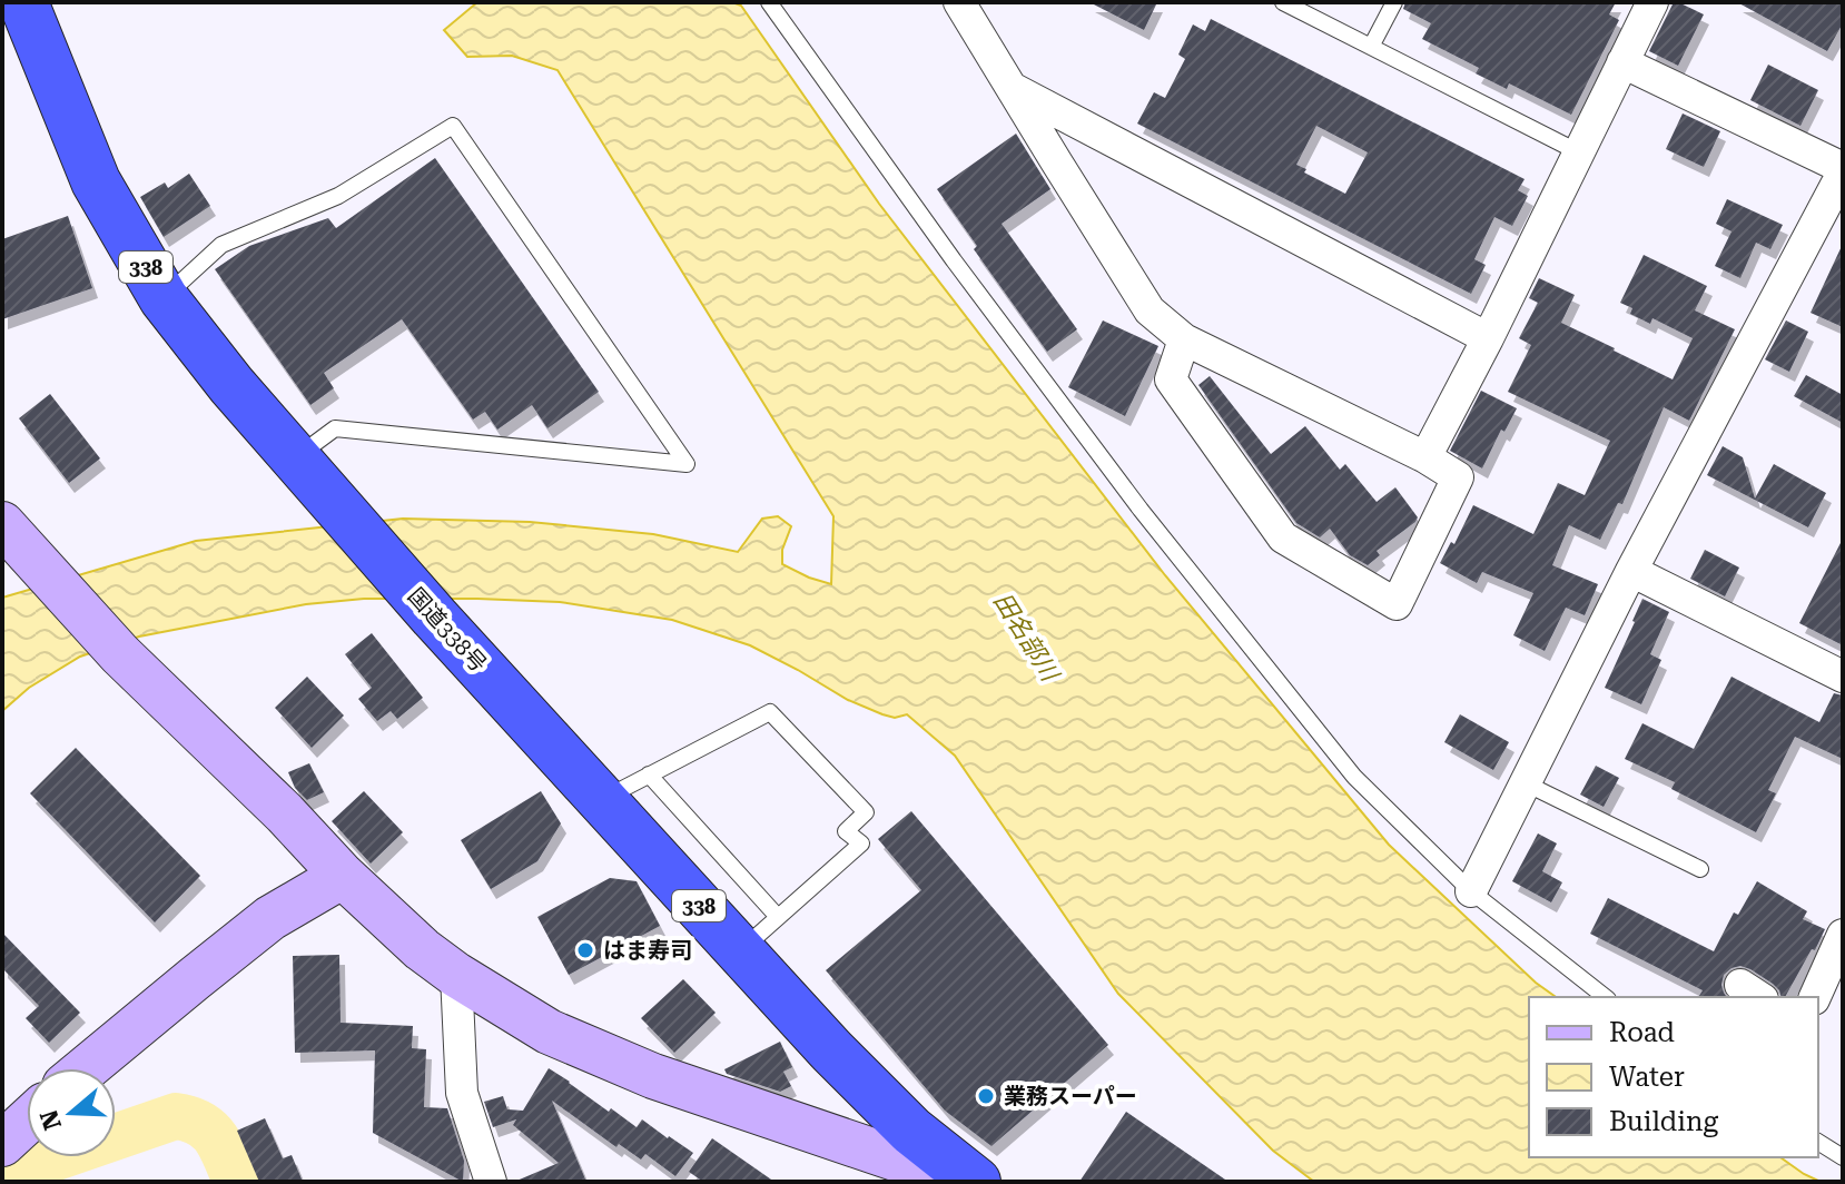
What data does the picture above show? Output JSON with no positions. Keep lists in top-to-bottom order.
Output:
{
  "streets": {
    "highway": ["338", "国道338号"]
  },
  "water": ["田名部川"],
  "places": ["はま寿司", "業務スーパー"],
  "legend": ["Road", "Water", "Building"],
  "north": "left"
}
